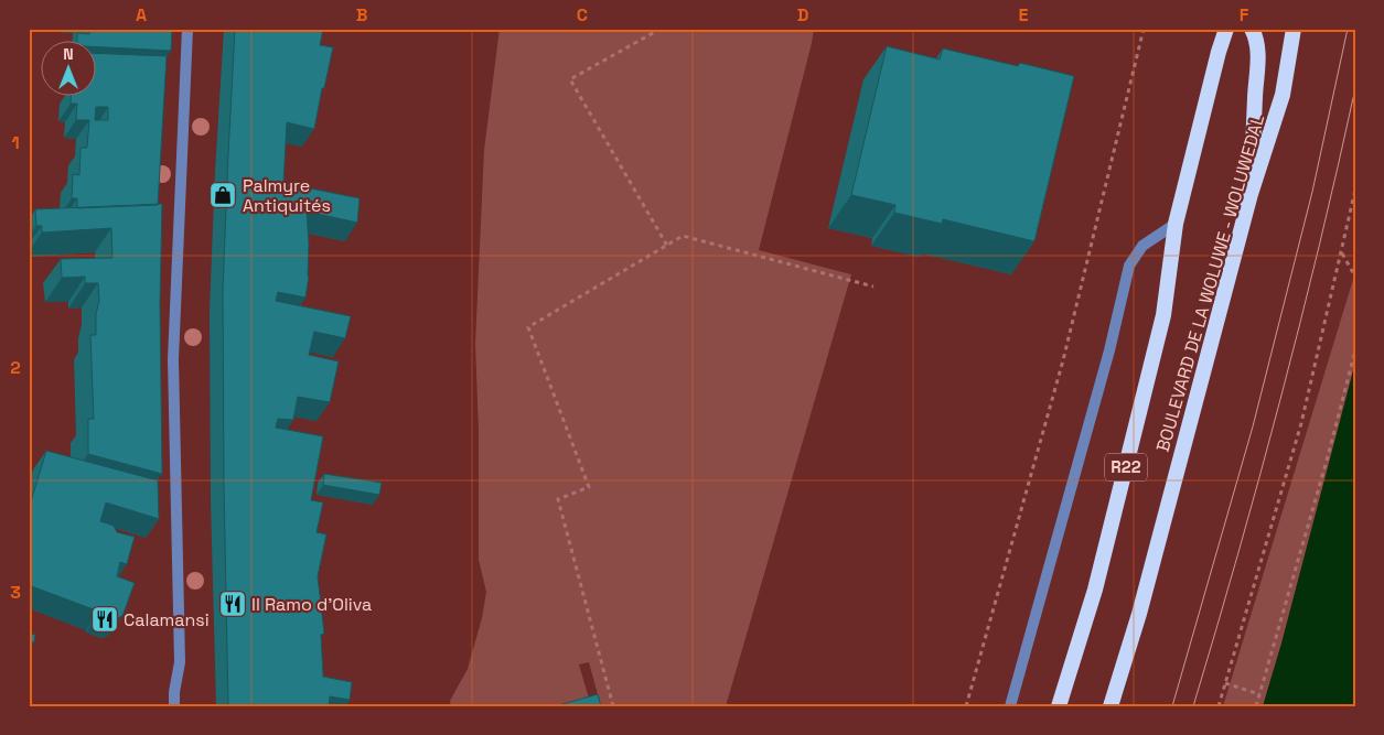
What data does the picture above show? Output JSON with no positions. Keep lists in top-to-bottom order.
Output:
{
  "streets": {
    "highway": ["BOULEVARD DE LA WOLUWE - WOLUWEDAL", "R22"]
  },
  "places": {
    "shop": ["Palmyre Antiquités"],
    "restaurant": ["Il Ramo d'Oliva", "Calamansi"]
  },
  "north": "top",
  "grid": {
    "columns": [
      "A",
      "B",
      "C",
      "D",
      "E",
      "F"
    ],
    "rows": ["1", "2", "3"]
  }
}
